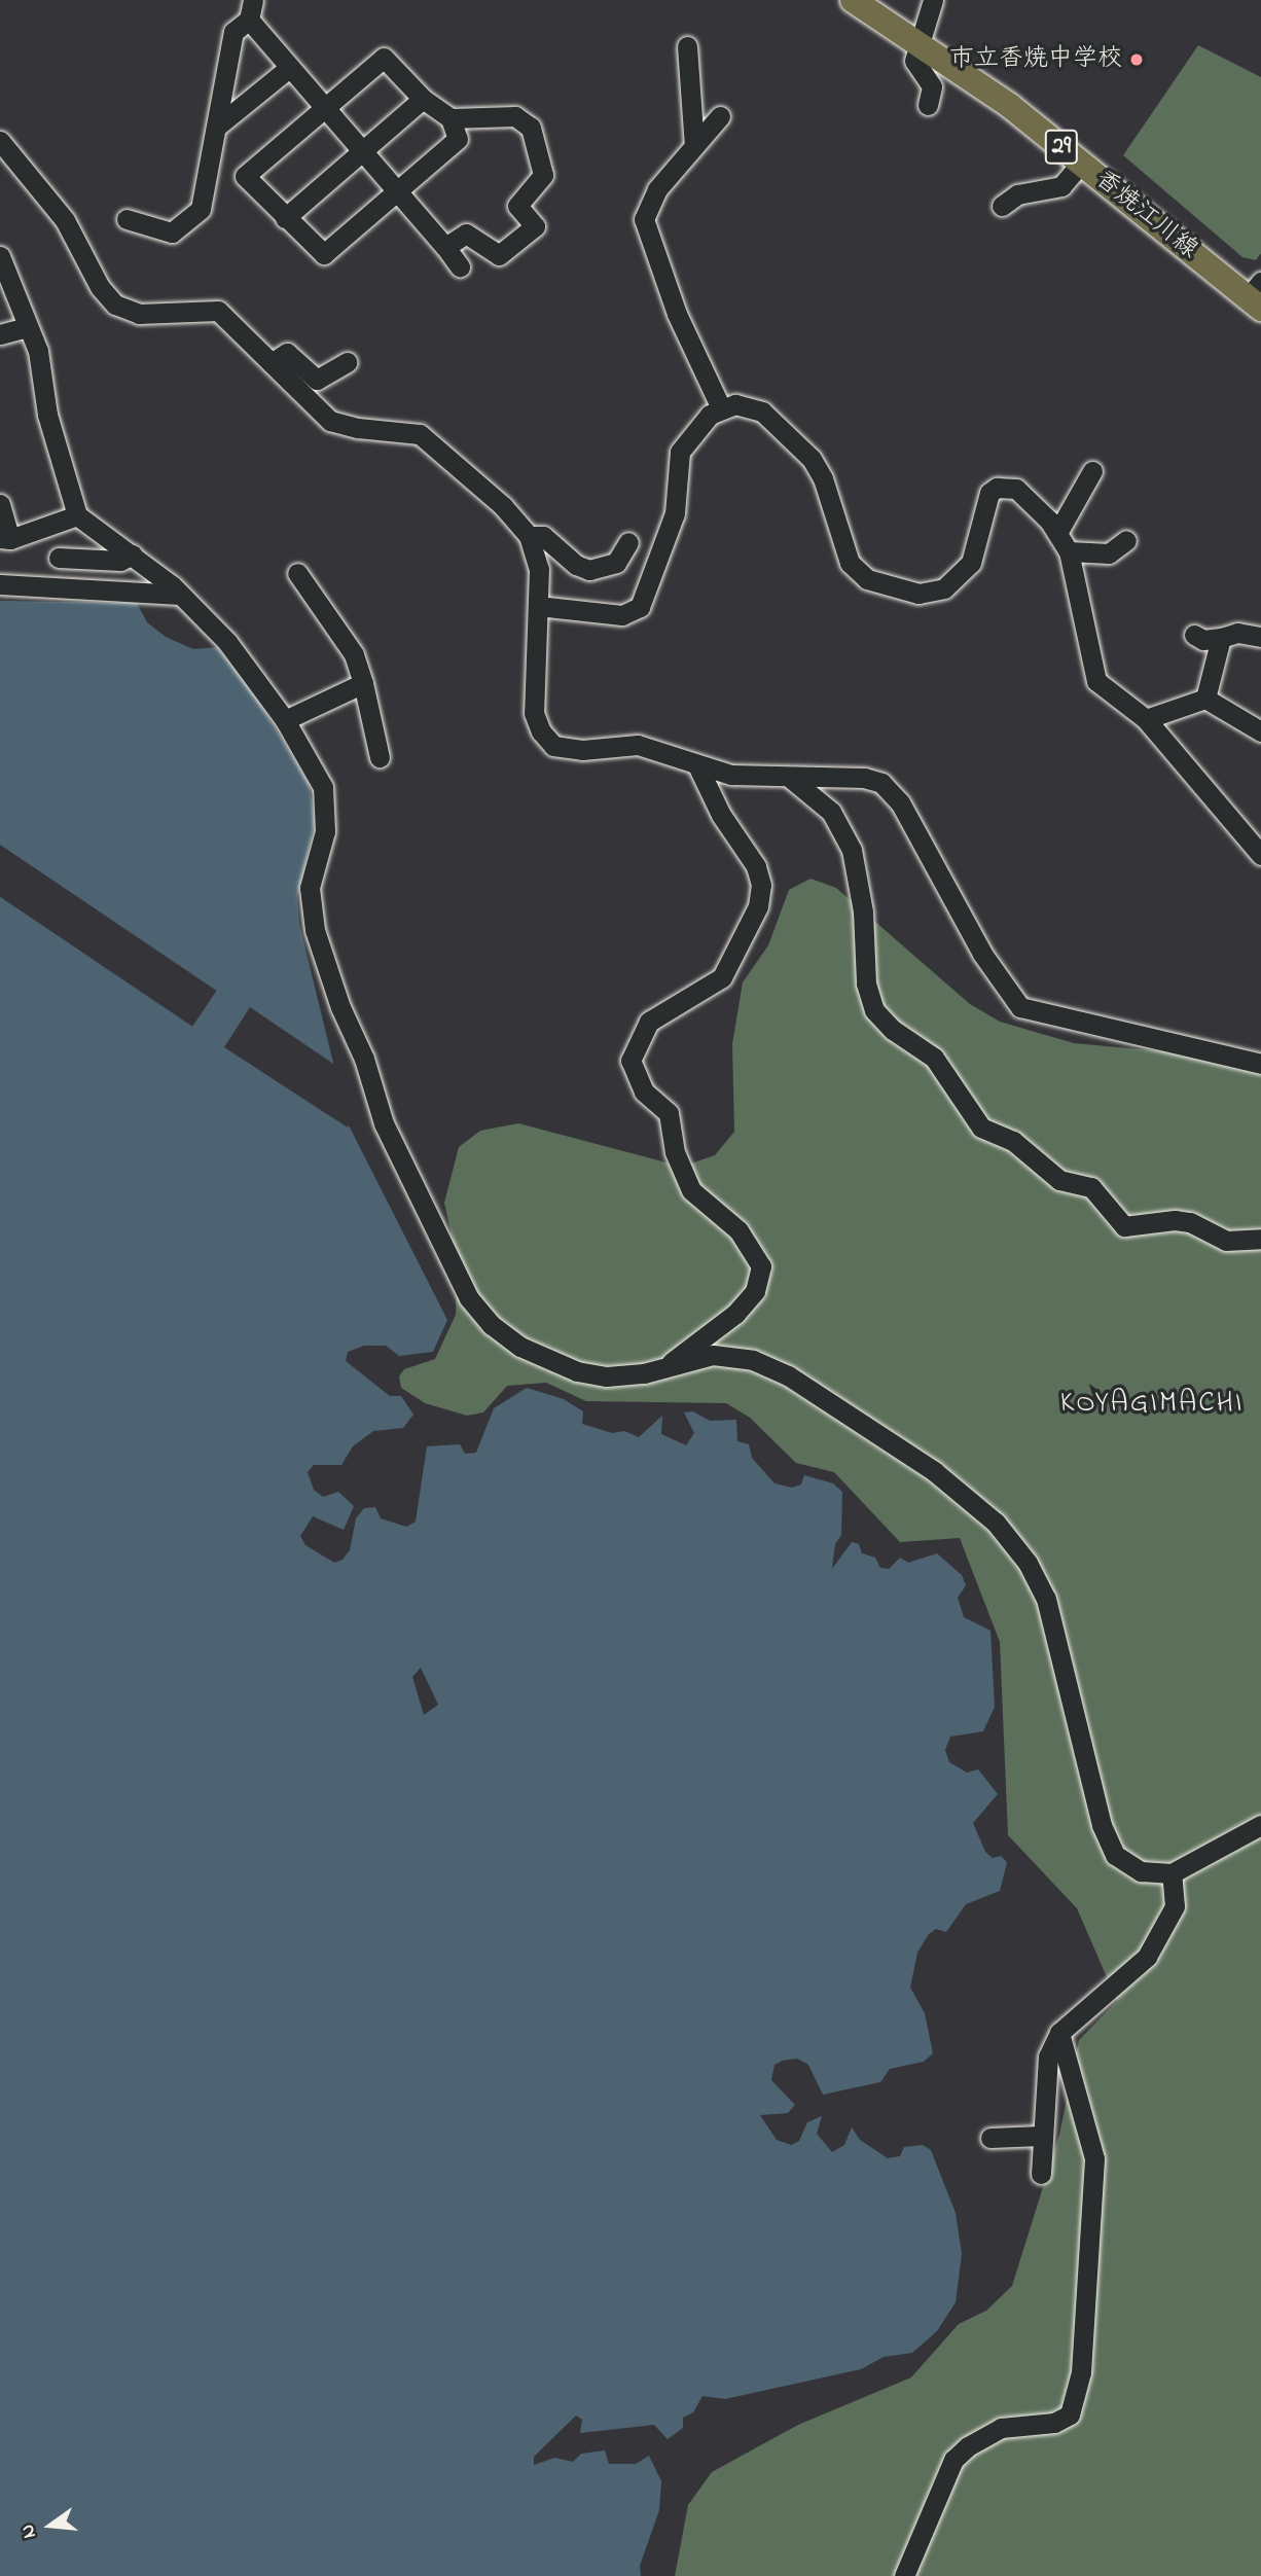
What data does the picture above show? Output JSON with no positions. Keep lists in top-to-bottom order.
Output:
{
  "streets": {
    "main road": ["29", "香焼江川線"]
  },
  "districts": ["KOYAGIMACHI"],
  "places": ["市立香焼中学校"],
  "north": "left"
}
